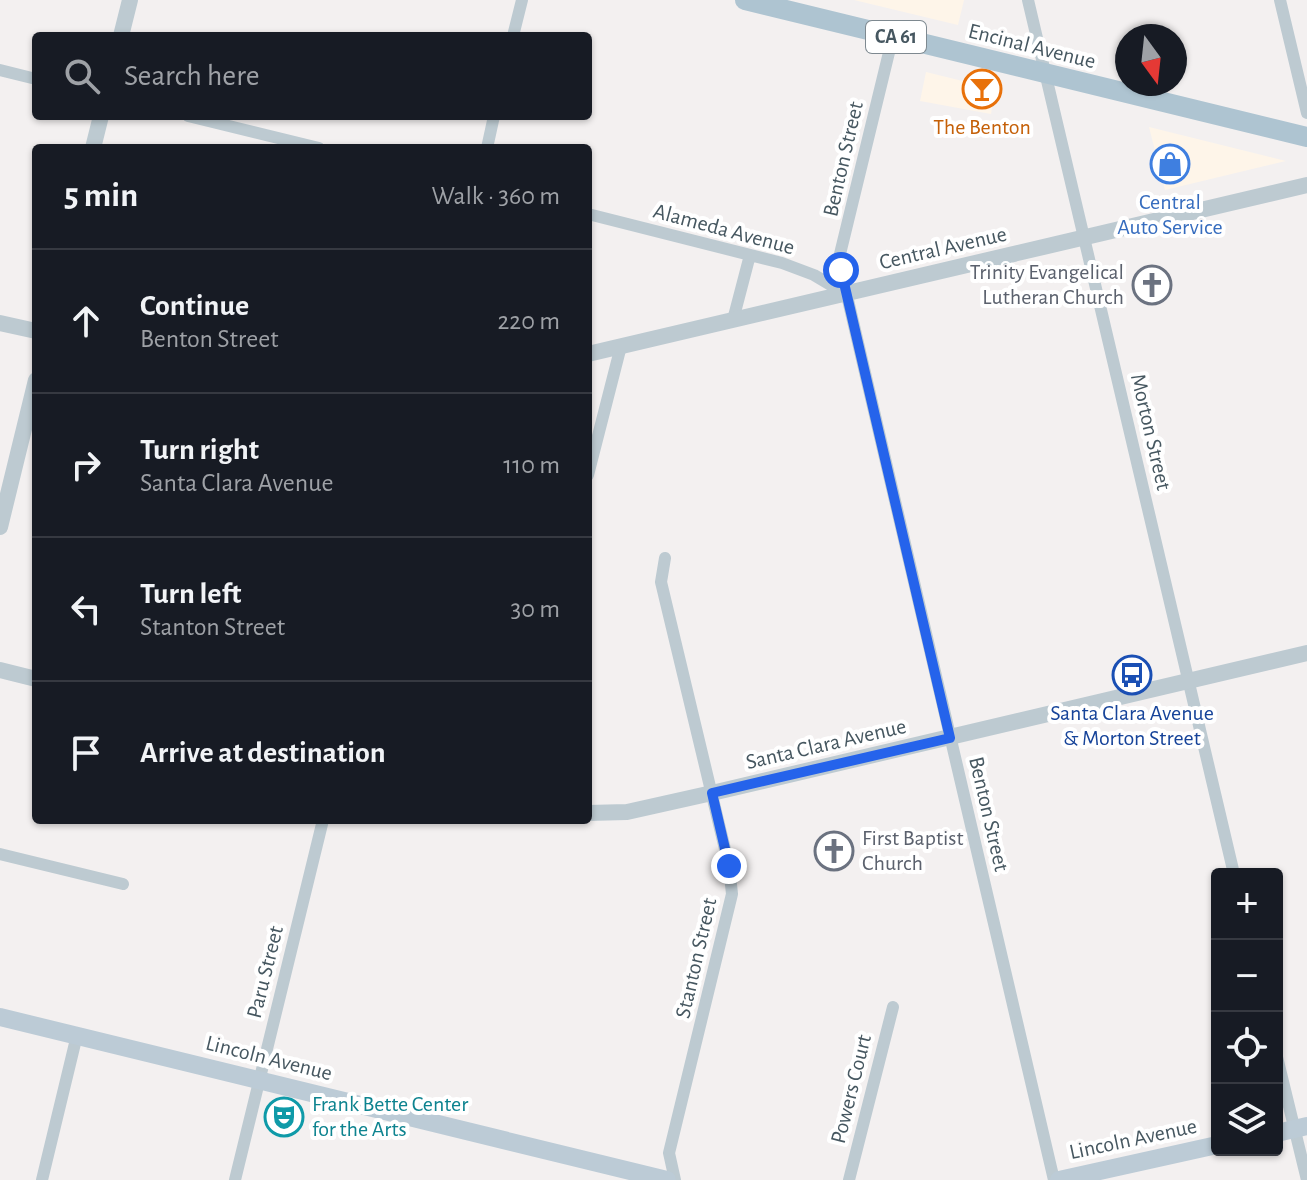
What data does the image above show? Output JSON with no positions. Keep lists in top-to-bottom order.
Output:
{
  "streets": {
    "main road": ["CA 61", "Encinal Avenue", "Lincoln Avenue"],
    "street": [
      "Benton Street",
      "Alameda Avenue",
      "Central Avenue",
      "Morton Street",
      "Santa Clara Avenue",
      "Stanton Street",
      "Paru Street",
      "Powers Court"
    ]
  },
  "crossings": [
    ["Encinal Avenue", "Benton Street"],
    ["Encinal Avenue", "Morton Street"],
    ["Benton Street", "Alameda Avenue"],
    ["Benton Street", "Central Avenue"],
    ["Benton Street", "Santa Clara Avenue"],
    ["Benton Street", "Lincoln Avenue"],
    ["Alameda Avenue", "Central Avenue"],
    ["Central Avenue", "Morton Street"],
    ["Morton Street", "Santa Clara Avenue"],
    ["Santa Clara Avenue", "Stanton Street"],
    ["Paru Street", "Lincoln Avenue"]
  ],
  "places": {
    "bar": ["The Benton"],
    "shop": ["Central Auto Service"],
    "church": ["Trinity Evangelical Lutheran Church", "First Baptist Church"],
    "bus stop": ["Santa Clara Avenue & Morton Street"],
    "theatre": ["Frank Bette Center for the Arts"]
  },
  "north": "bottom",
  "page": {
    "search": "Search here",
    "heading": ["5 min", "Walk · 360 m"],
    "list": [
      ["Continue", "Benton Street", "220 m"],
      ["Turn right", "Santa Clara Avenue", "110 m"],
      ["Turn left", "Stanton Street", "30 m"],
      "Arrive at destination"
    ],
    "map_buttons": ["+", "−"]
  }
}
